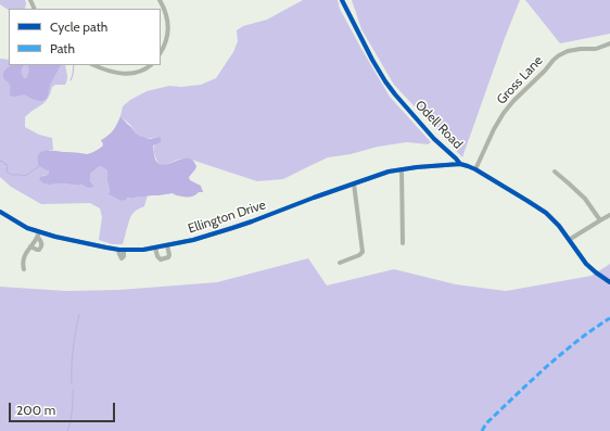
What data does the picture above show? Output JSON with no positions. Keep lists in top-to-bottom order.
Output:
{
  "streets": {
    "street": ["Gross Lane", "Odell Road", "Ellington Drive"]
  },
  "crossings": [
    ["Gross Lane", "Odell Road"],
    ["Odell Road", "Ellington Drive"]
  ],
  "legend": ["Cycle path", "Path"],
  "scale_bar": "200 m"
}
